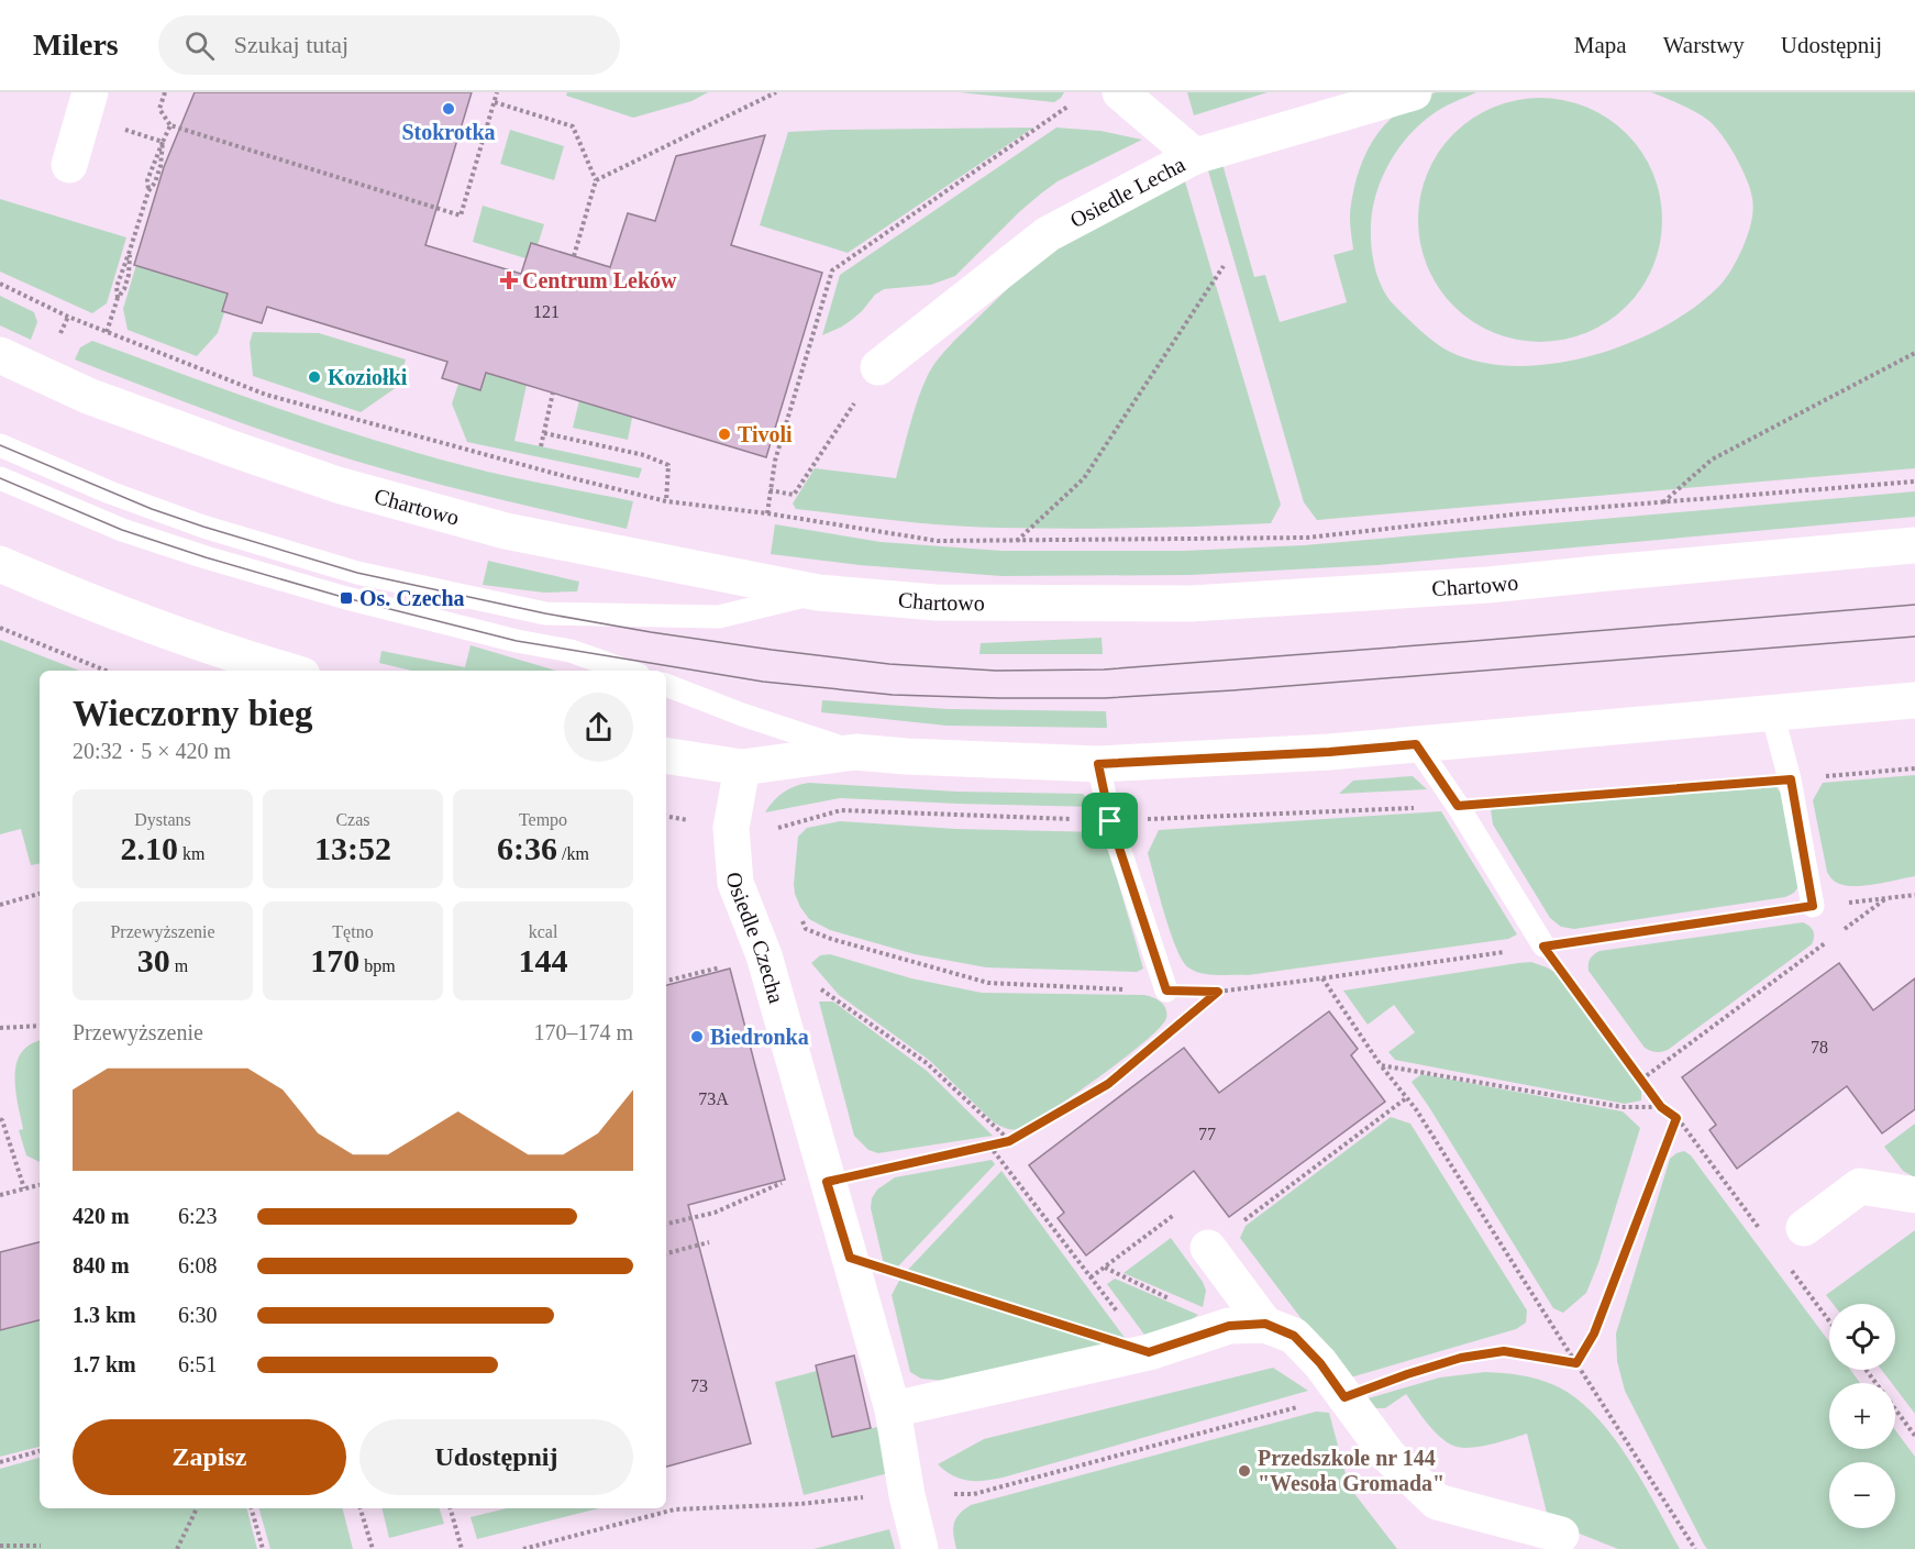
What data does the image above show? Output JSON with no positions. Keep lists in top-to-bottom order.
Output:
{
  "streets": {
    "street": ["Osiedle Lecha", "Chartowo", "Osiedle Czecha"]
  },
  "places": {
    "other": [
      "Stokrotka",
      "Koziołki",
      "Tivoli",
      "Biedronka",
      "Przedszkole nr 144 \"Wesoła Gromada\""
    ],
    "health": ["Centrum Leków"],
    "transit": ["Os. Czecha"]
  },
  "house_numbers": [
    "121",
    "78",
    "73A",
    "77",
    "73"
  ],
  "page": {
    "header": "Milers",
    "search": "Szukaj tutaj",
    "nav": ["Mapa", "Warstwy", "Udostępnij"],
    "heading": ["Wieczorny bieg", "20:32 · 5 × 420 m"],
    "stats": [
      ["Dystans", "2.10 km"],
      ["Czas", "13:52"],
      ["Tempo", "6:36 /km"],
      ["Przewyższenie", "30 m"],
      ["Tętno", "170 bpm"],
      ["kcal", "144"]
    ],
    "chart": ["Przewyższenie", "170–174 m"],
    "list": [
      {
        "name": "420 m",
        "note": "6:23"
      },
      {
        "name": "840 m",
        "note": "6:08"
      },
      {
        "name": "1.3 km",
        "note": "6:30"
      },
      {
        "name": "1.7 km",
        "note": "6:51"
      }
    ],
    "map_buttons": ["+", "−"],
    "buttons": ["Zapisz", "Udostępnij"]
  }
}
